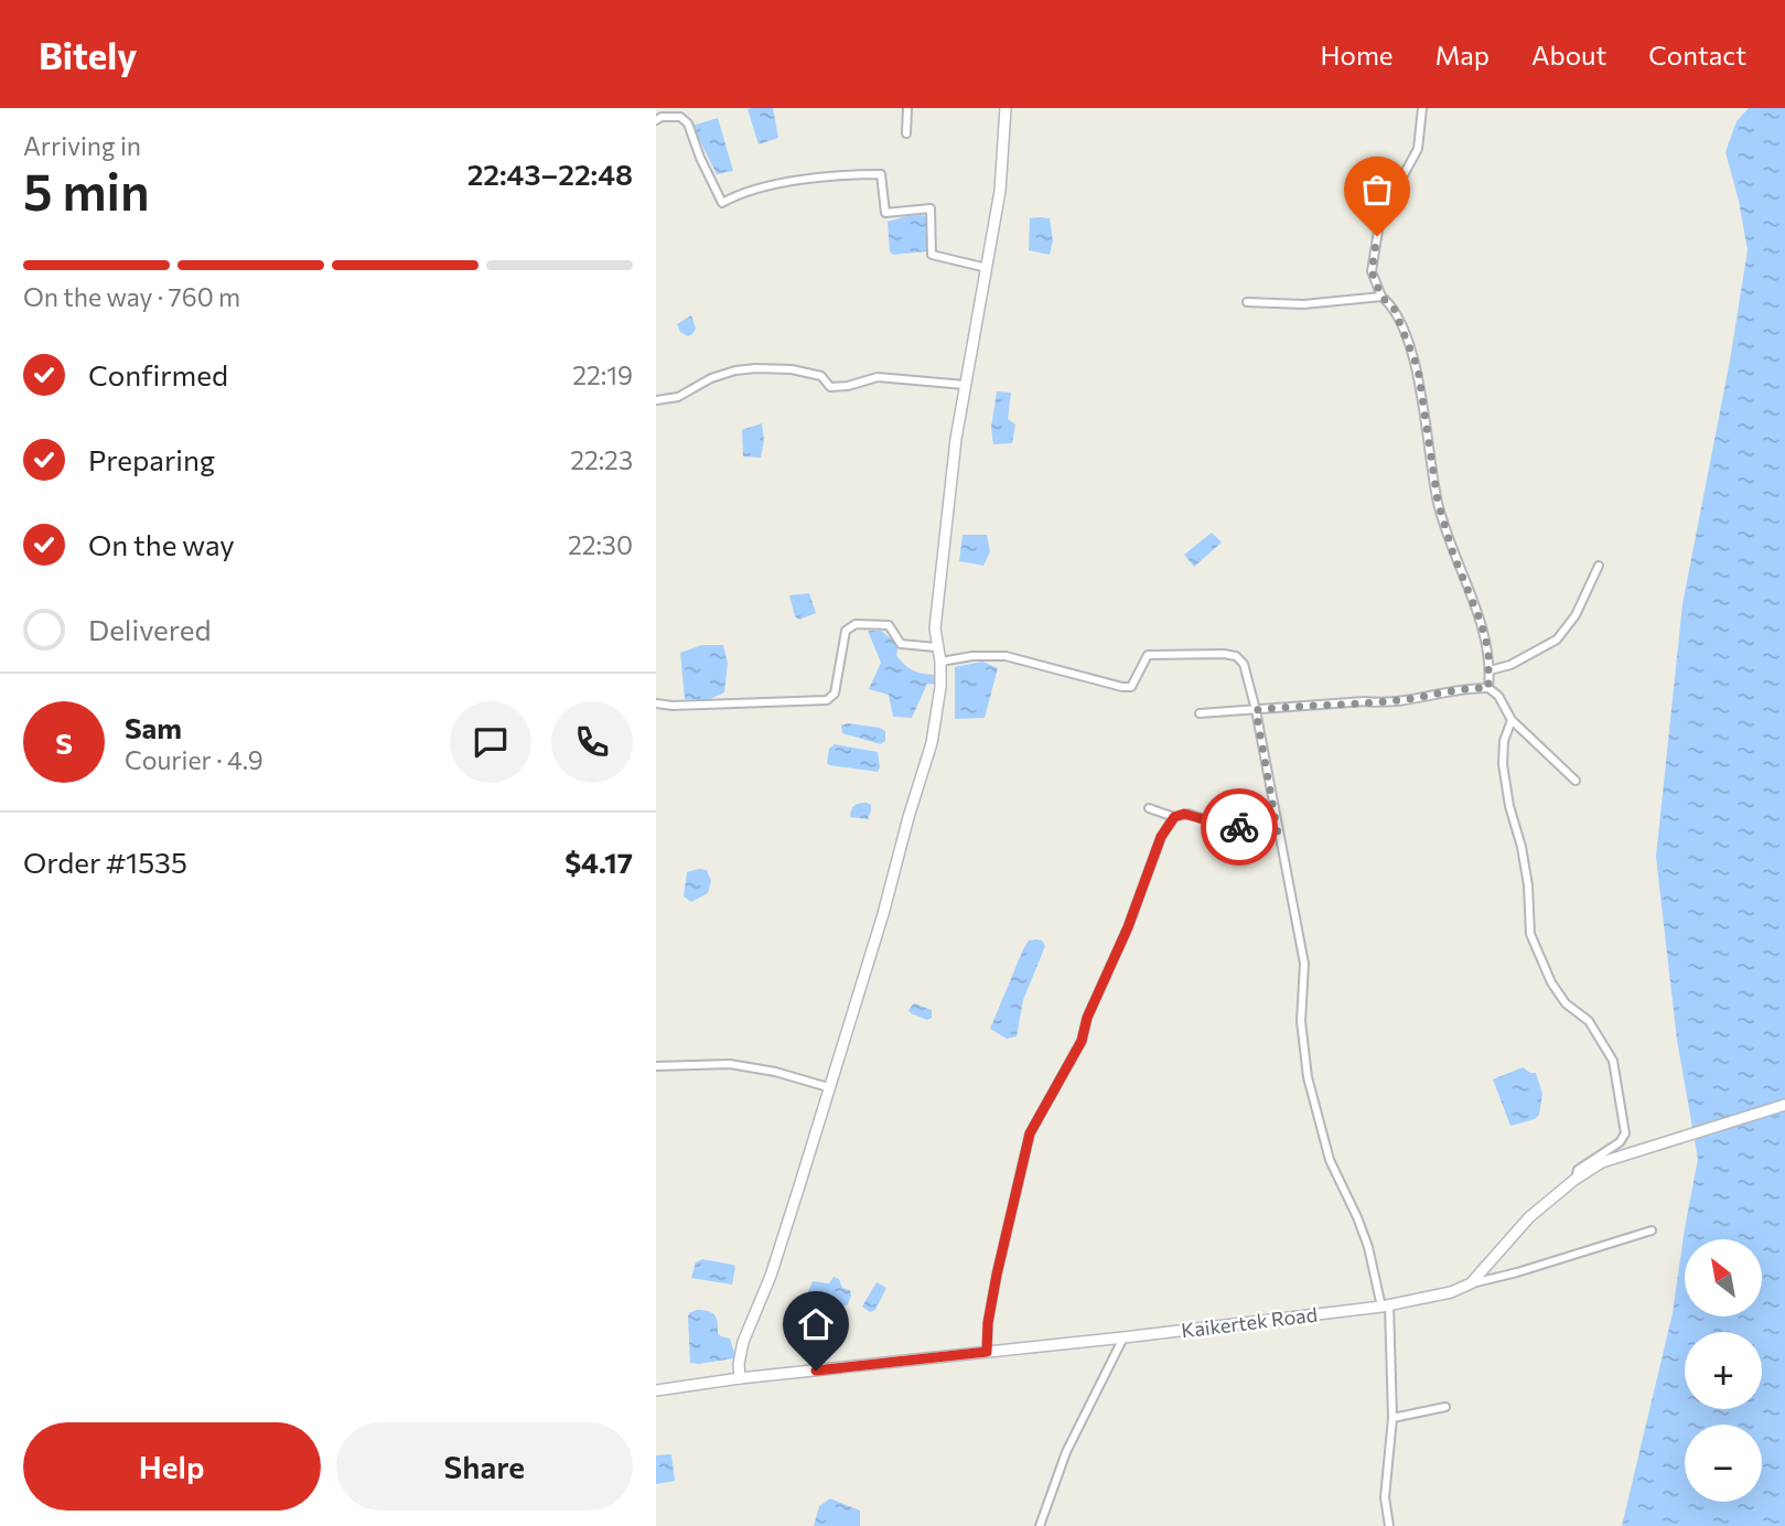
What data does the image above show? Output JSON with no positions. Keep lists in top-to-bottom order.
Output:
{
  "streets": {
    "main road": ["Kaikertek Road"]
  },
  "north": "top left",
  "page": {
    "header": "Bitely",
    "nav": [
      "Home",
      "Map",
      "About",
      "Contact"
    ],
    "heading": ["5 min", "Arriving in", "22:43–22:48"],
    "panel": [
      "Sam",
      "Courier · 4.9",
      "Order #1535",
      "$4.17"
    ],
    "bar": "On the way · 760 m",
    "list": [
      ["Confirmed", "22:19"],
      ["Preparing", "22:23"],
      ["On the way", "22:30"],
      "Delivered"
    ],
    "round": "S",
    "map_buttons": ["+", "−"],
    "buttons": ["Help", "Share"]
  }
}
